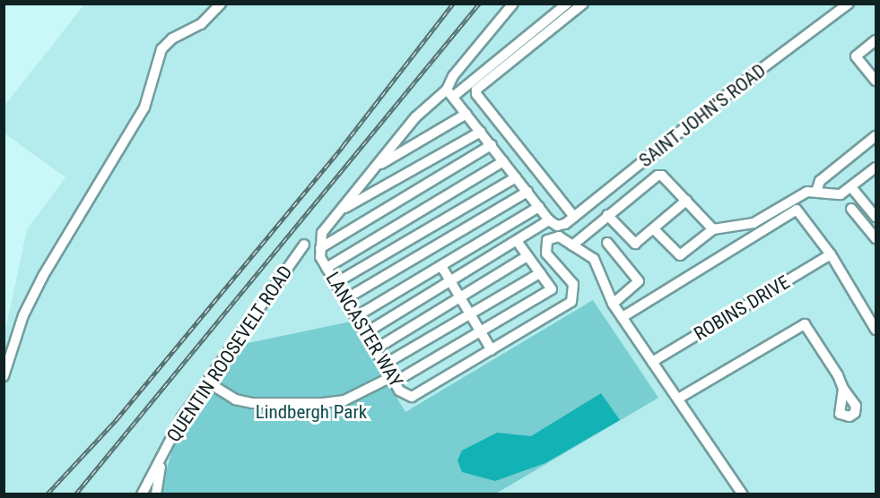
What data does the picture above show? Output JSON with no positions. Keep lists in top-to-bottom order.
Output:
{
  "streets": {
    "street": [
      "SAINT JOHN'S ROAD",
      "ROBINS DRIVE",
      "LANCASTER WAY",
      "QUENTIN ROOSEVELT ROAD"
    ]
  },
  "crossings": [
    ["SAINT JOHN'S ROAD", "LANCASTER WAY"]
  ],
  "parks": ["Lindbergh Park"]
}
